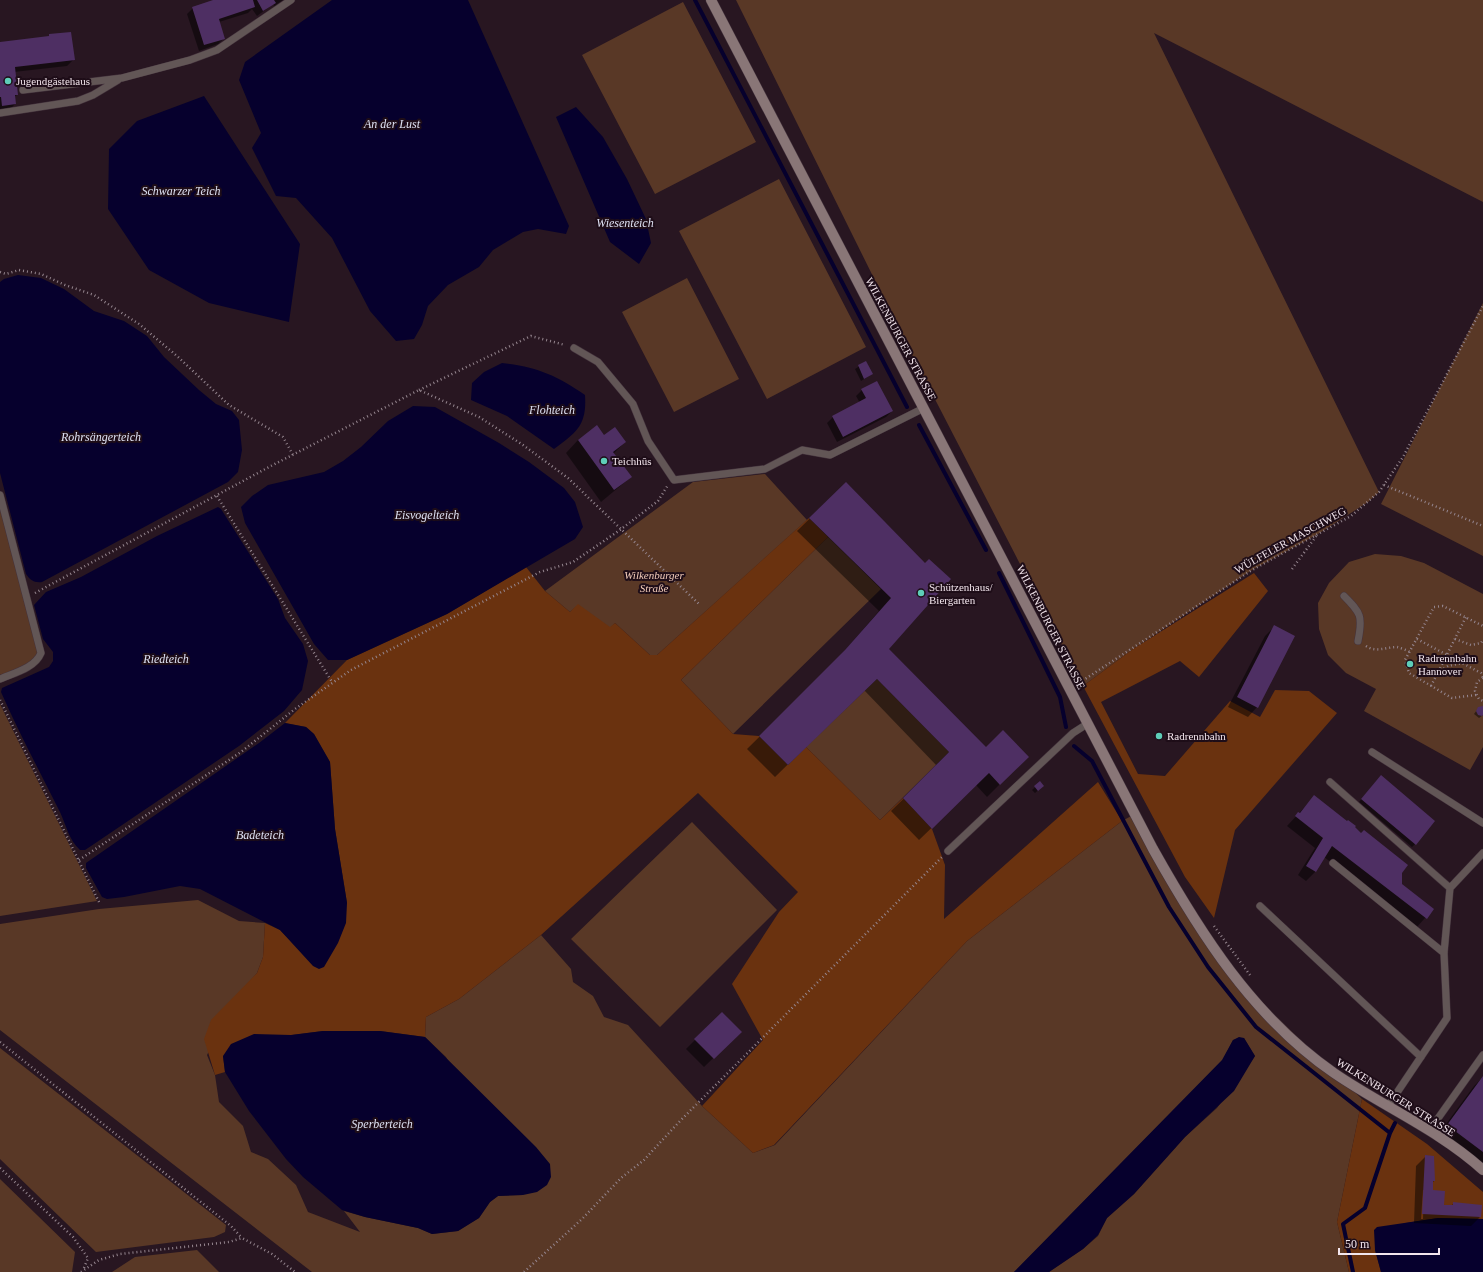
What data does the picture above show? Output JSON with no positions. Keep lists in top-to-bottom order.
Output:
{
  "streets": {
    "main road": ["WILKENBURGER STRASSE"],
    "path": ["WÜLFELER MASCHWEG"]
  },
  "crossings": [
    ["WILKENBURGER STRASSE", "WÜLFELER MASCHWEG"]
  ],
  "water": [
    "An der Lust",
    "Schwarzer Teich",
    "Wiesenteich",
    "Flohteich",
    "Rohrsängerteich",
    "Eisvogelteich",
    "Riedteich",
    "Badeteich",
    "Sperberteich"
  ],
  "parks": ["Wilkenburger Straße"],
  "places": [
    "Jugendgästehaus",
    "Teichhûs",
    "Schützenhaus/ Biergarten",
    "Radrennbahn Hannover",
    "Radrennbahn"
  ],
  "scale_bar": "50 m"
}
